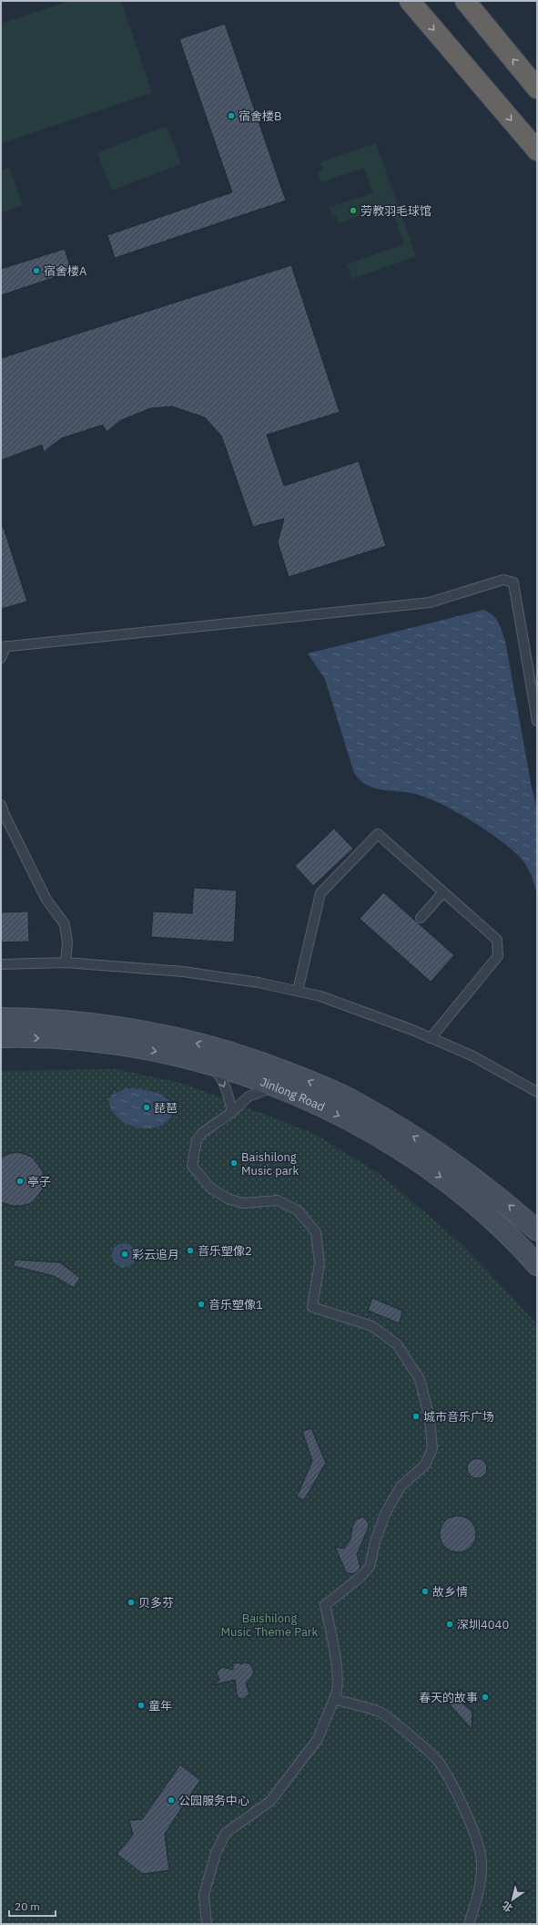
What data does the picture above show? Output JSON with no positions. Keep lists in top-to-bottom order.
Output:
{
  "streets": {
    "main road": ["Jinlong Road"]
  },
  "parks": ["Baishilong Music Theme Park"],
  "places": [
    "宿舍楼B",
    "劳教羽毛球馆",
    "宿舍楼A",
    "琵琶",
    "Baishilong Music park",
    "亭子",
    "音乐塑像2",
    "彩云追月",
    "音乐塑像1",
    "城市音乐广场",
    "故乡情",
    "贝多芬",
    "深圳4040",
    "春天的故事",
    "童年",
    "公园服务中心"
  ],
  "scale_bar": "20 m",
  "north": "bottom left"
}
